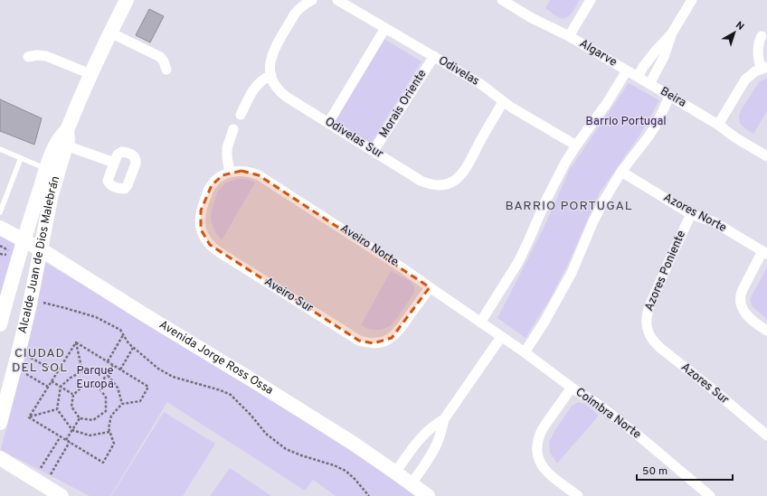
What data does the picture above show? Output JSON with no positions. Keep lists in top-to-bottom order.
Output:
{
  "streets": {
    "street": [
      "Algarve",
      "Odivelas",
      "Beira",
      "Morais Oriente",
      "Odivelas Sur",
      "Azores Norte",
      "Aveiro Norte",
      "Alcalde Juan de Dios Malebrán",
      "Azores Poniente",
      "Aveiro Sur",
      "Avenida Jorge Ross Ossa",
      "Azores Sur",
      "Coimbra Norte"
    ]
  },
  "crossings": [
    ["Algarve", "Beira"],
    ["Odivelas", "Morais Oriente"],
    ["Odivelas", "Odivelas Sur"],
    ["Morais Oriente", "Odivelas Sur"],
    ["Azores Norte", "Azores Poniente"],
    ["Aveiro Norte", "Aveiro Sur"],
    ["Aveiro Norte", "Coimbra Norte"],
    ["Alcalde Juan de Dios Malebrán", "Avenida Jorge Ross Ossa"],
    ["Azores Poniente", "Azores Sur"]
  ],
  "districts": ["BARRIO PORTUGAL", "CIUDAD DEL SOL"],
  "parks": ["Barrio Portugal", "Parque Europa"],
  "scale_bar": "50 m",
  "north": "top right"
}
